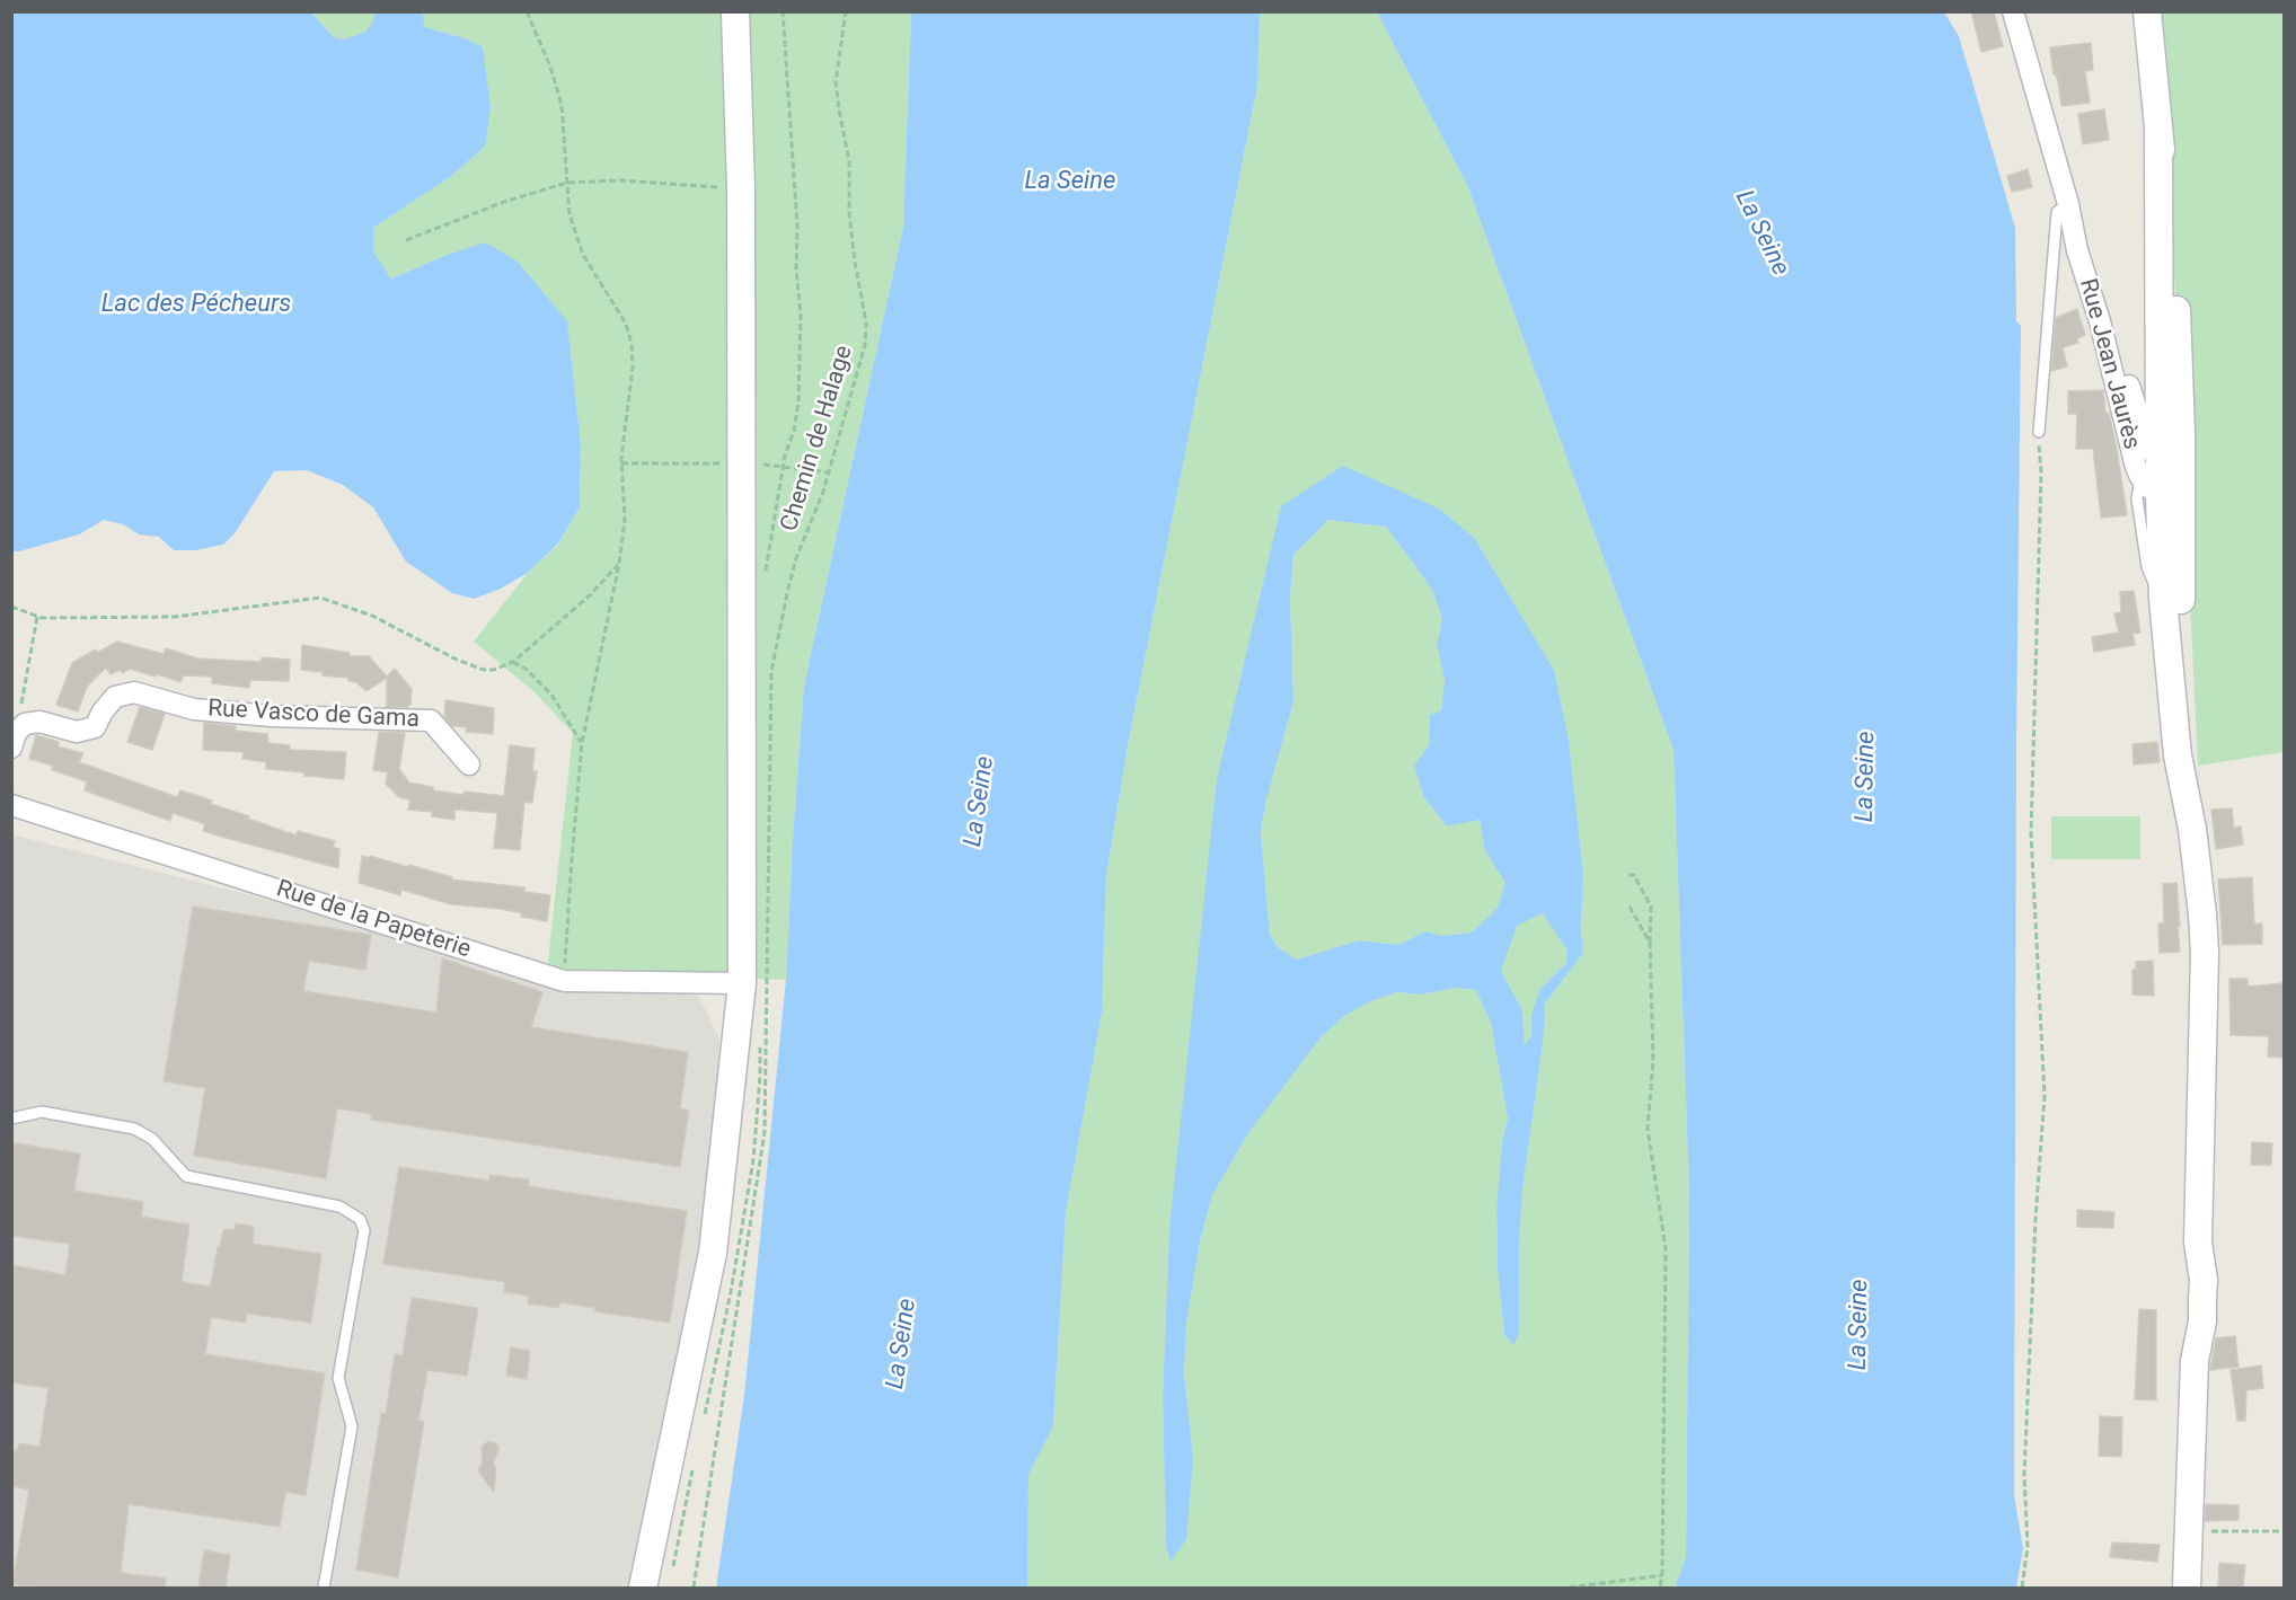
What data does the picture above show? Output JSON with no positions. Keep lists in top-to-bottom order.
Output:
{
  "streets": {
    "street": ["Rue Jean Jaurès", "Rue Vasco de Gama", "Rue de la Papeterie"],
    "path": ["Chemin de Halage"]
  },
  "water": ["La Seine", "Lac des Pécheurs"]
}
